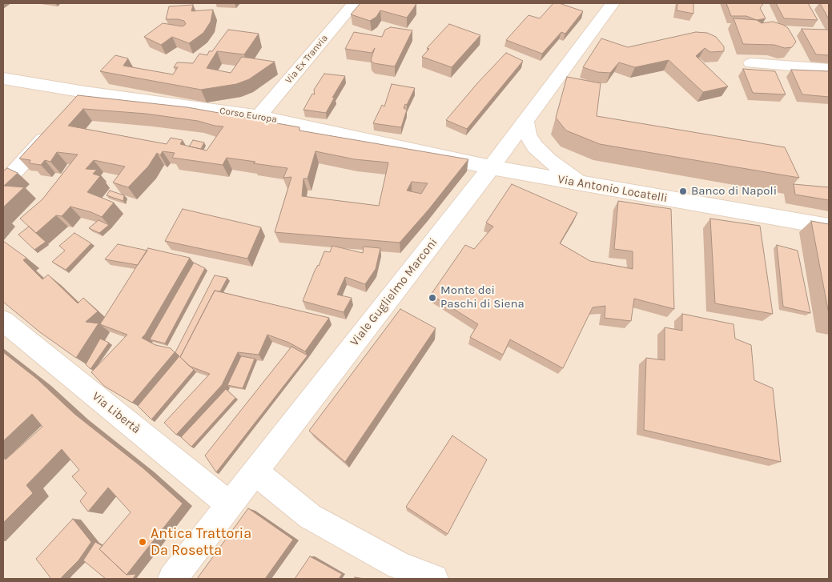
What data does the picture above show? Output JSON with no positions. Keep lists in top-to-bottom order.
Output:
{
  "streets": {
    "street": [
      "Via Ex Tranvia",
      "Corso Europa",
      "Via Antonio Locatelli",
      "Viale Guglielmo Marconi",
      "Via Libertà"
    ]
  },
  "crossings": [
    ["Via Ex Tranvia", "Corso Europa"],
    ["Corso Europa", "Via Antonio Locatelli"],
    ["Corso Europa", "Viale Guglielmo Marconi"],
    ["Via Antonio Locatelli", "Viale Guglielmo Marconi"],
    ["Viale Guglielmo Marconi", "Via Libertà"]
  ],
  "places": ["Banco di Napoli", "Monte dei Paschi di Siena", "Antica Trattoria Da Rosetta"]
}
